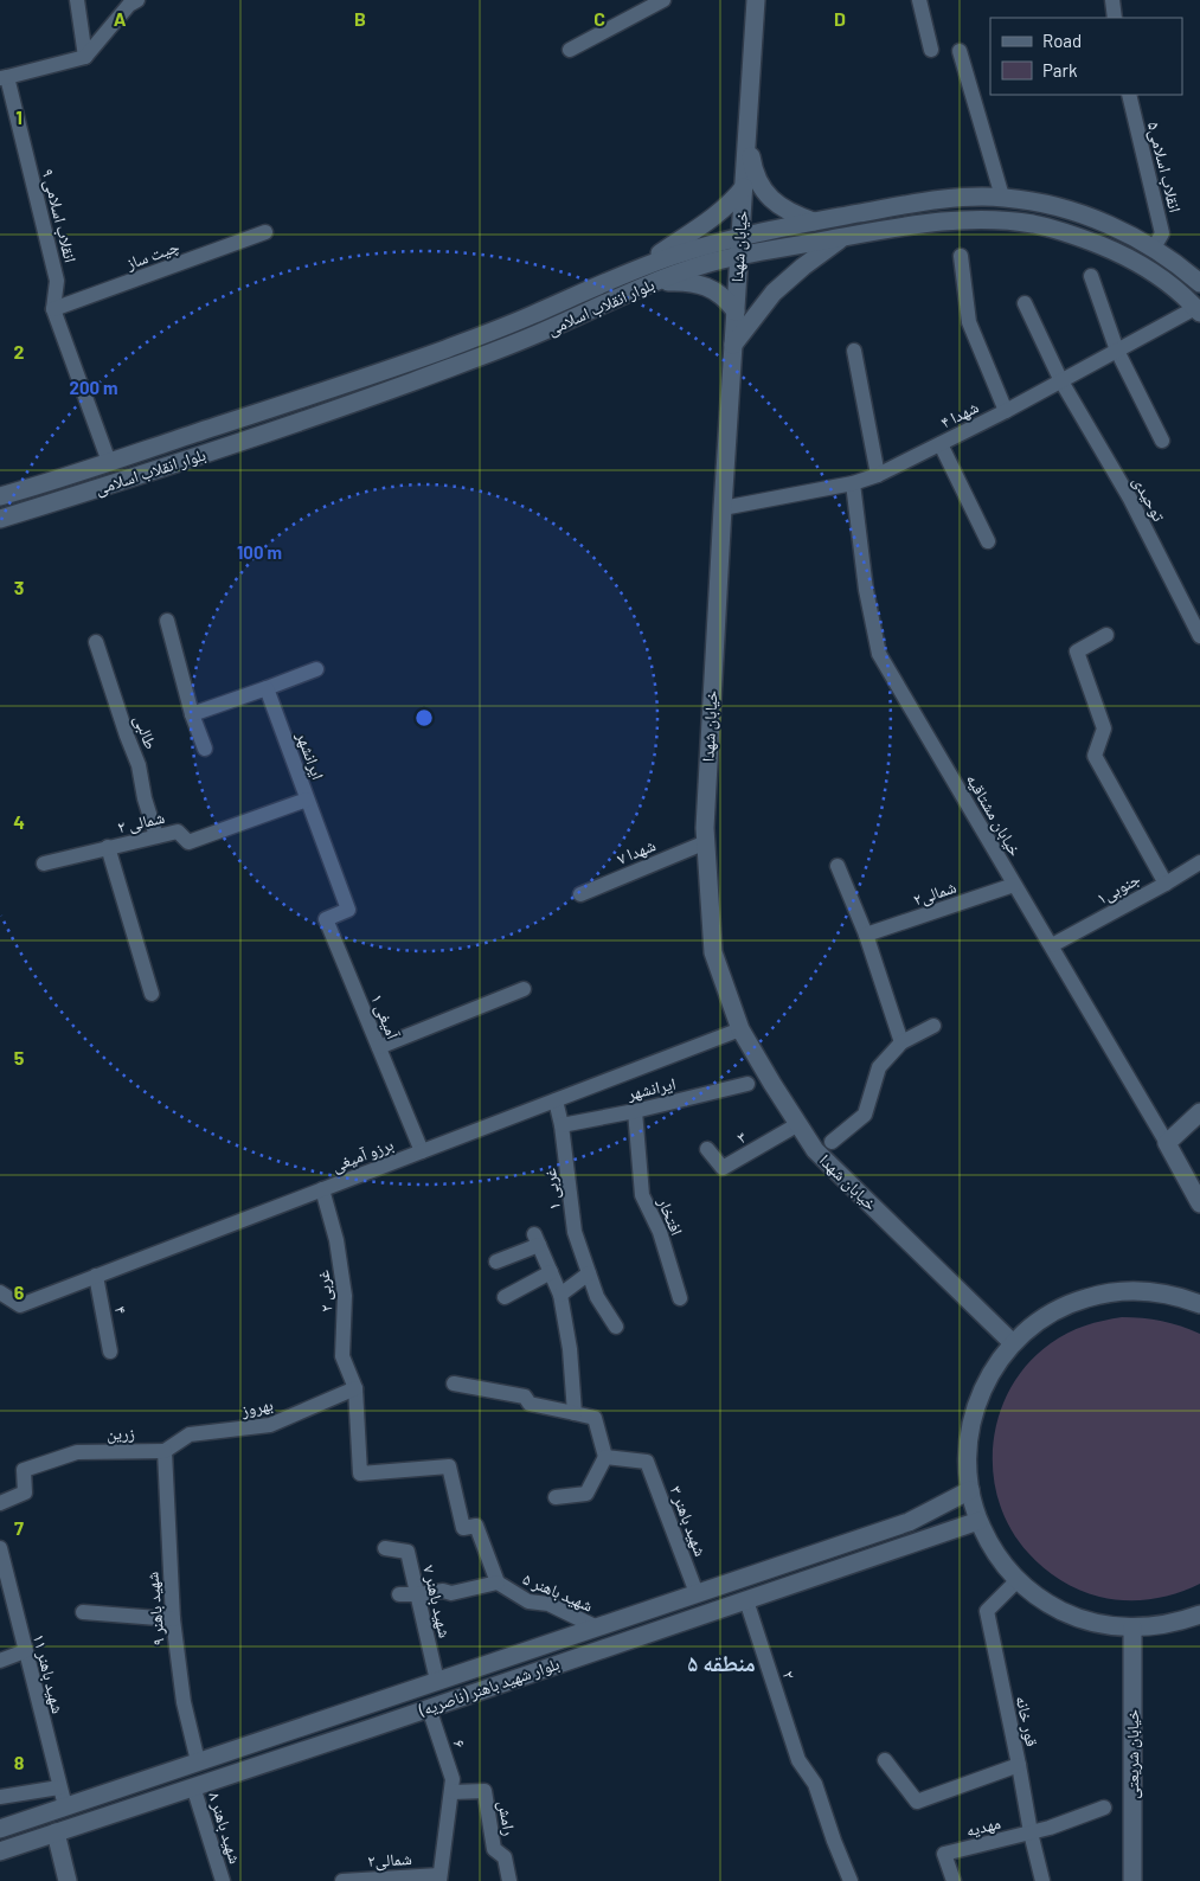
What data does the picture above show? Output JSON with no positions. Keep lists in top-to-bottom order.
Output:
{
  "streets": {
    "main road": [
      "خیابان شهدا",
      "بلوار انقلاب اسلامی",
      "بلوار شهید باهنر (ناصریه)",
      "خیابان شریعتی"
    ],
    "street": [
      "انقلاب اسلامی۵",
      "انقلاب اسلامی ۹",
      "چیت ساز",
      "شهدا ۴",
      "توحیدی",
      "طالبی",
      "ایرانشهر",
      "خیابان مشتاقیه",
      "۲ شمالی",
      "شهدا ۷",
      "جنوبی۱",
      "شمالی۲",
      "آمیغی ۱",
      "۳",
      "برزو آمیغی",
      "۱ غربی",
      "افتخار",
      "۲ غربی",
      "۴",
      "بهروز",
      "زرین",
      "شهید باهنر ۳",
      "شهید باهنر ۵",
      "شهید باهنر ۷",
      "شهید باهنر ۹",
      "شهید باهنر ۱۱",
      "۲",
      "قور خانه",
      "۶",
      "رامش",
      "مهدیه",
      "شهید باهنر ۸"
    ]
  },
  "crossings": [
    ["انقلاب اسلامی۵", "بلوار انقلاب اسلامی"],
    ["انقلاب اسلامی ۹", "چیت ساز"],
    ["انقلاب اسلامی ۹", "بلوار انقلاب اسلامی"],
    ["خیابان شهدا", "بلوار انقلاب اسلامی"],
    ["خیابان شهدا", "شهدا ۴"],
    ["خیابان شهدا", "شهدا ۷"],
    ["خیابان شهدا", "۳"],
    ["خیابان شهدا", "برزو آمیغی"],
    ["بلوار انقلاب اسلامی", "شهدا ۴"],
    ["شهدا ۴", "توحیدی"],
    ["شهدا ۴", "خیابان مشتاقیه"],
    ["طالبی", "۲ شمالی"],
    ["ایرانشهر", "۲ شمالی"],
    ["ایرانشهر", "آمیغی ۱"],
    ["ایرانشهر", "۱ غربی"],
    ["ایرانشهر", "افتخار"],
    ["خیابان مشتاقیه", "جنوبی۱"],
    ["خیابان مشتاقیه", "شمالی۲"],
    ["شمالی۲", "۶"],
    ["آمیغی ۱", "برزو آمیغی"],
    ["برزو آمیغی", "۱ غربی"],
    ["برزو آمیغی", "۲ غربی"],
    ["برزو آمیغی", "۴"],
    ["۲ غربی", "بهروز"],
    ["۲ غربی", "شهید باهنر ۵"],
    ["بهروز", "زرین"],
    ["بهروز", "شهید باهنر ۵"],
    ["بهروز", "شهید باهنر ۹"],
    ["زرین", "شهید باهنر ۹"],
    ["شهید باهنر ۳", "بلوار شهید باهنر (ناصریه)"],
    ["شهید باهنر ۵", "بلوار شهید باهنر (ناصریه)"],
    ["شهید باهنر ۷", "بلوار شهید باهنر (ناصریه)"],
    ["شهید باهنر ۹", "بلوار شهید باهنر (ناصریه)"],
    ["شهید باهنر ۱۱", "بلوار شهید باهنر (ناصریه)"],
    ["۲", "بلوار شهید باهنر (ناصریه)"],
    ["بلوار شهید باهنر (ناصریه)", "۶"],
    ["بلوار شهید باهنر (ناصریه)", "شهید باهنر ۸"],
    ["قور خانه", "مهدیه"],
    ["۶", "رامش"]
  ],
  "districts": ["منطقه ۵"],
  "legend": ["Road", "Park"],
  "grid": {
    "columns": [
      "A",
      "B",
      "C",
      "D"
    ],
    "rows": [
      "1",
      "2",
      "3",
      "4",
      "5",
      "6",
      "7",
      "8"
    ]
  },
  "rings": ["200 m", "100 m"]
}
